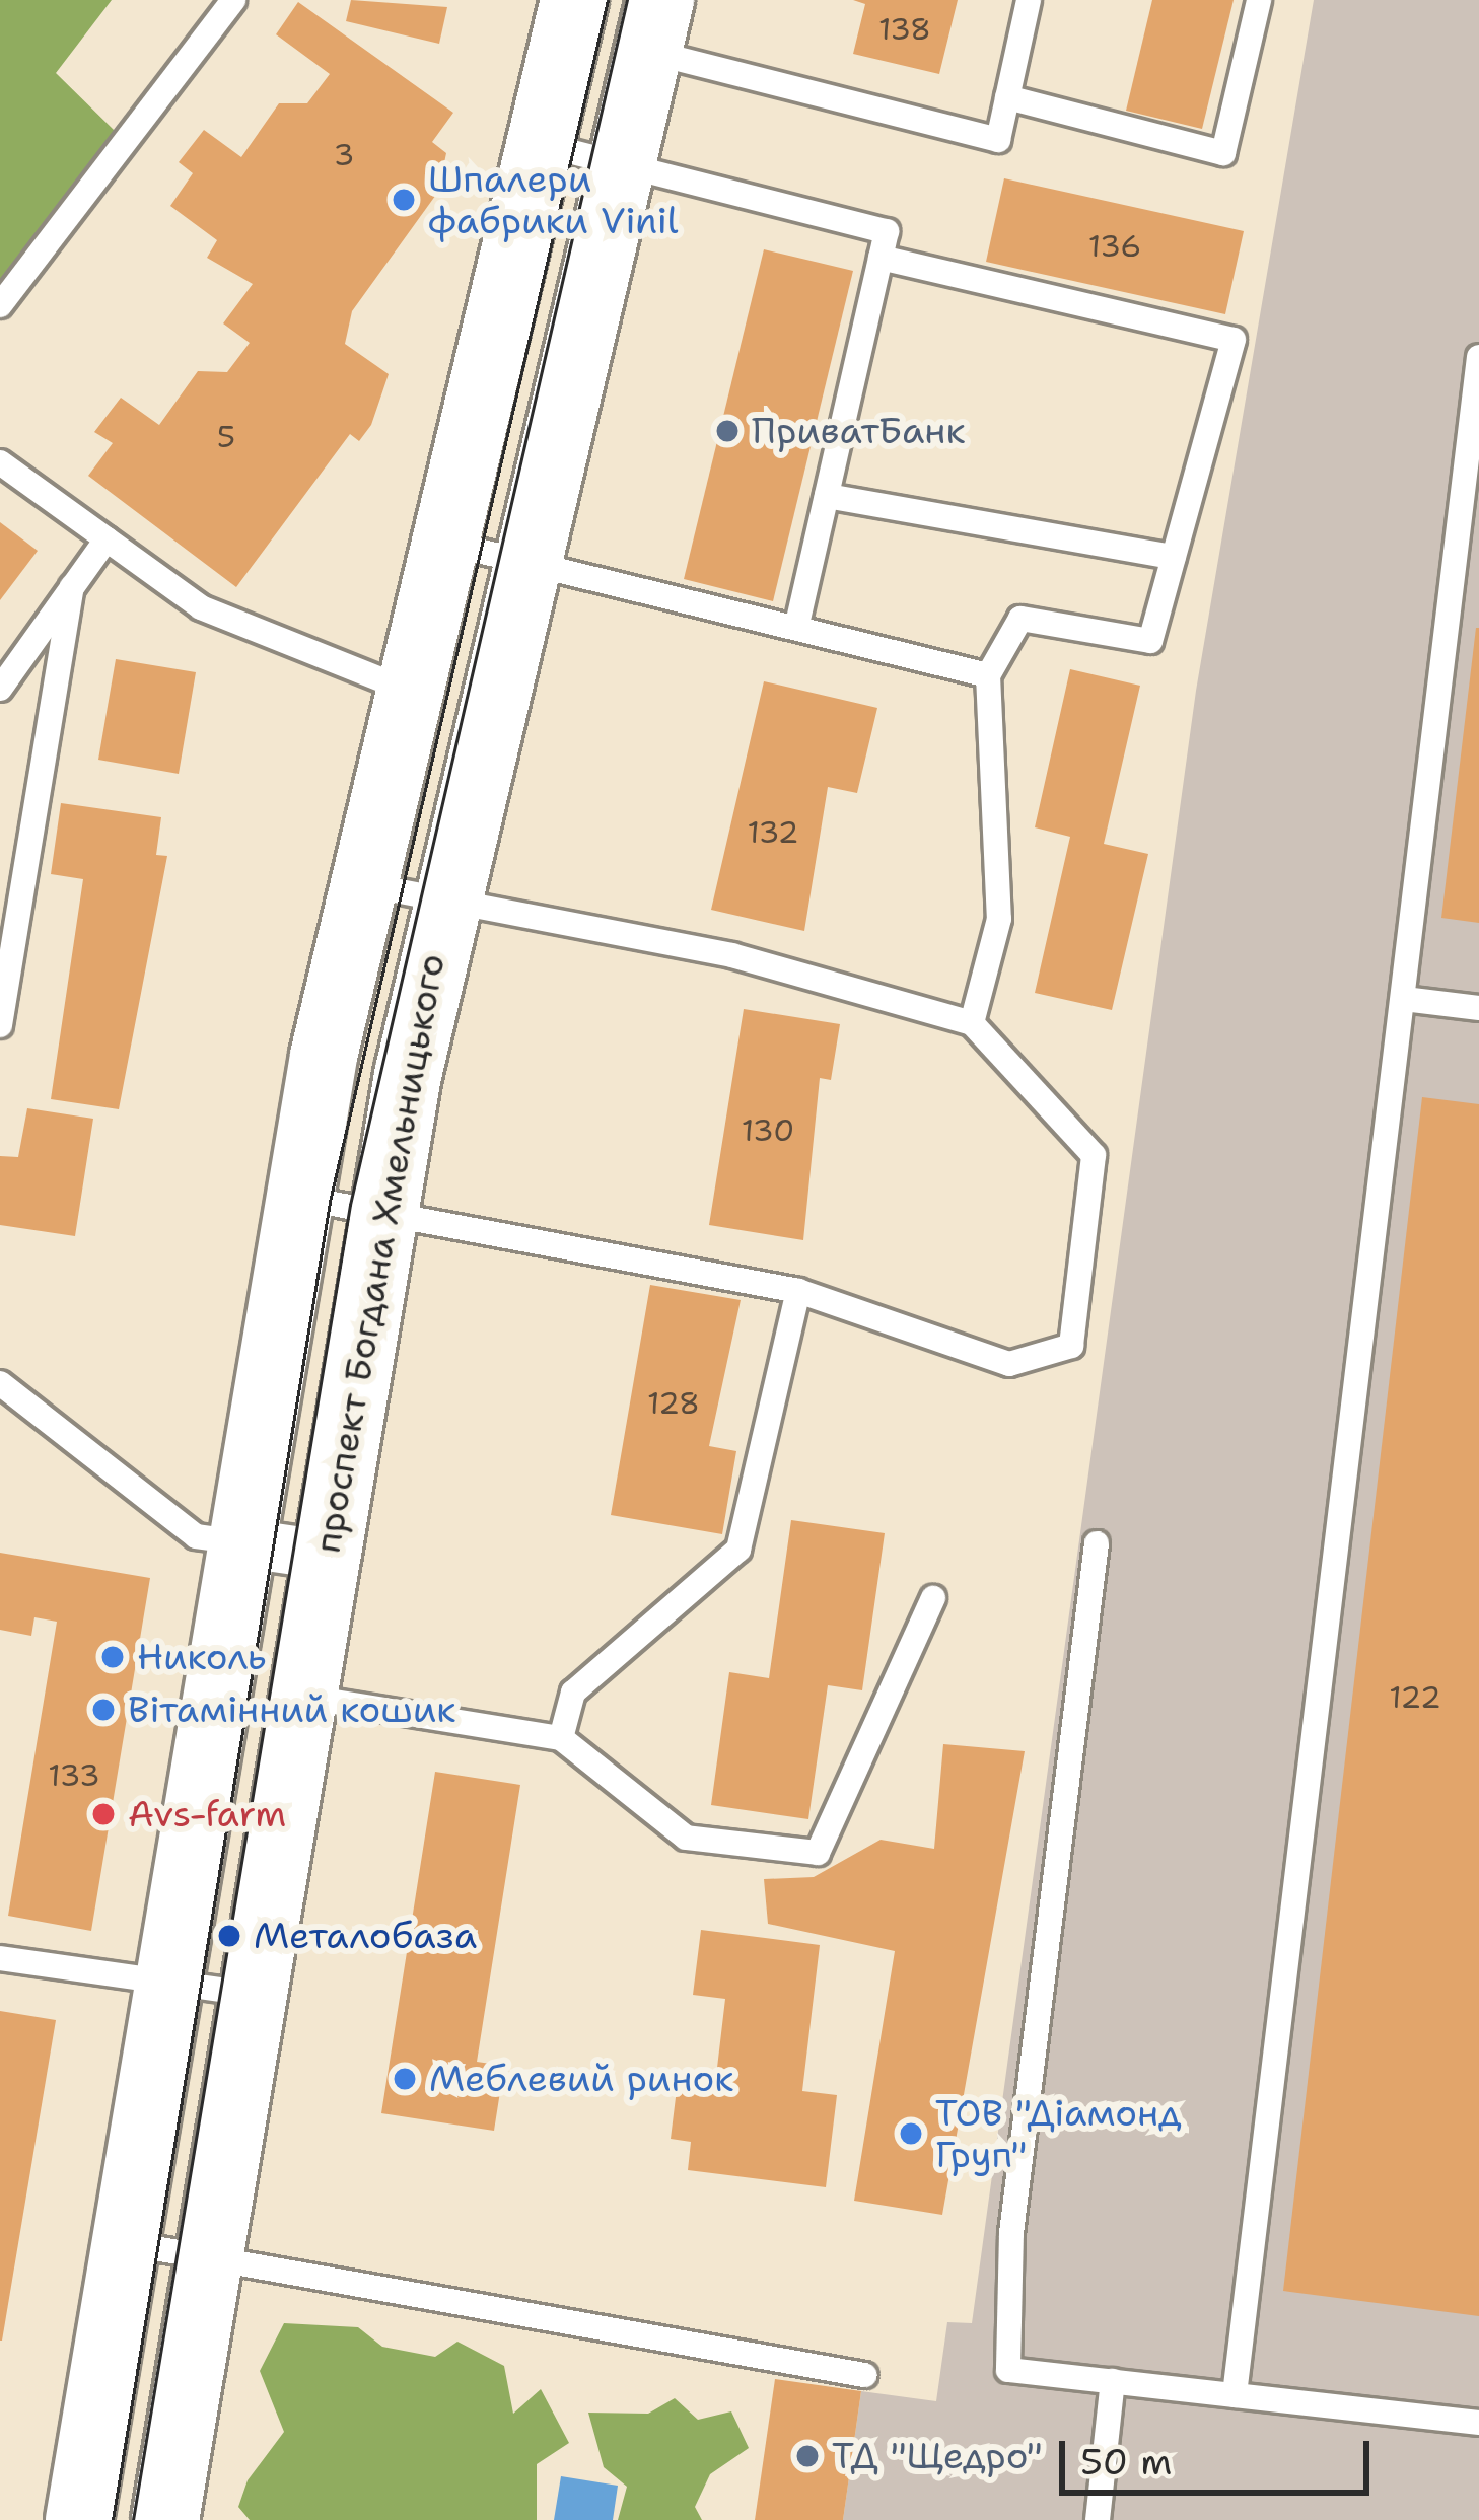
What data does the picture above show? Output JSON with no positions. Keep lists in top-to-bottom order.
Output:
{
  "streets": {
    "main road": ["проспект Богдана Хмельницького"]
  },
  "places": [
    "Шпалери фабрики Vinil",
    "ПриватБанк",
    "Николь",
    "Вітамінний кошик",
    "Avs-farm",
    "Металобаза",
    "Меблевий ринок",
    "ТОВ \"Діамонд Груп\"",
    "ТД \"Щедро\""
  ],
  "house_numbers": [
    "138",
    "3",
    "136",
    "5",
    "132",
    "130",
    "128",
    "122",
    "133"
  ],
  "scale_bar": "50 m"
}
